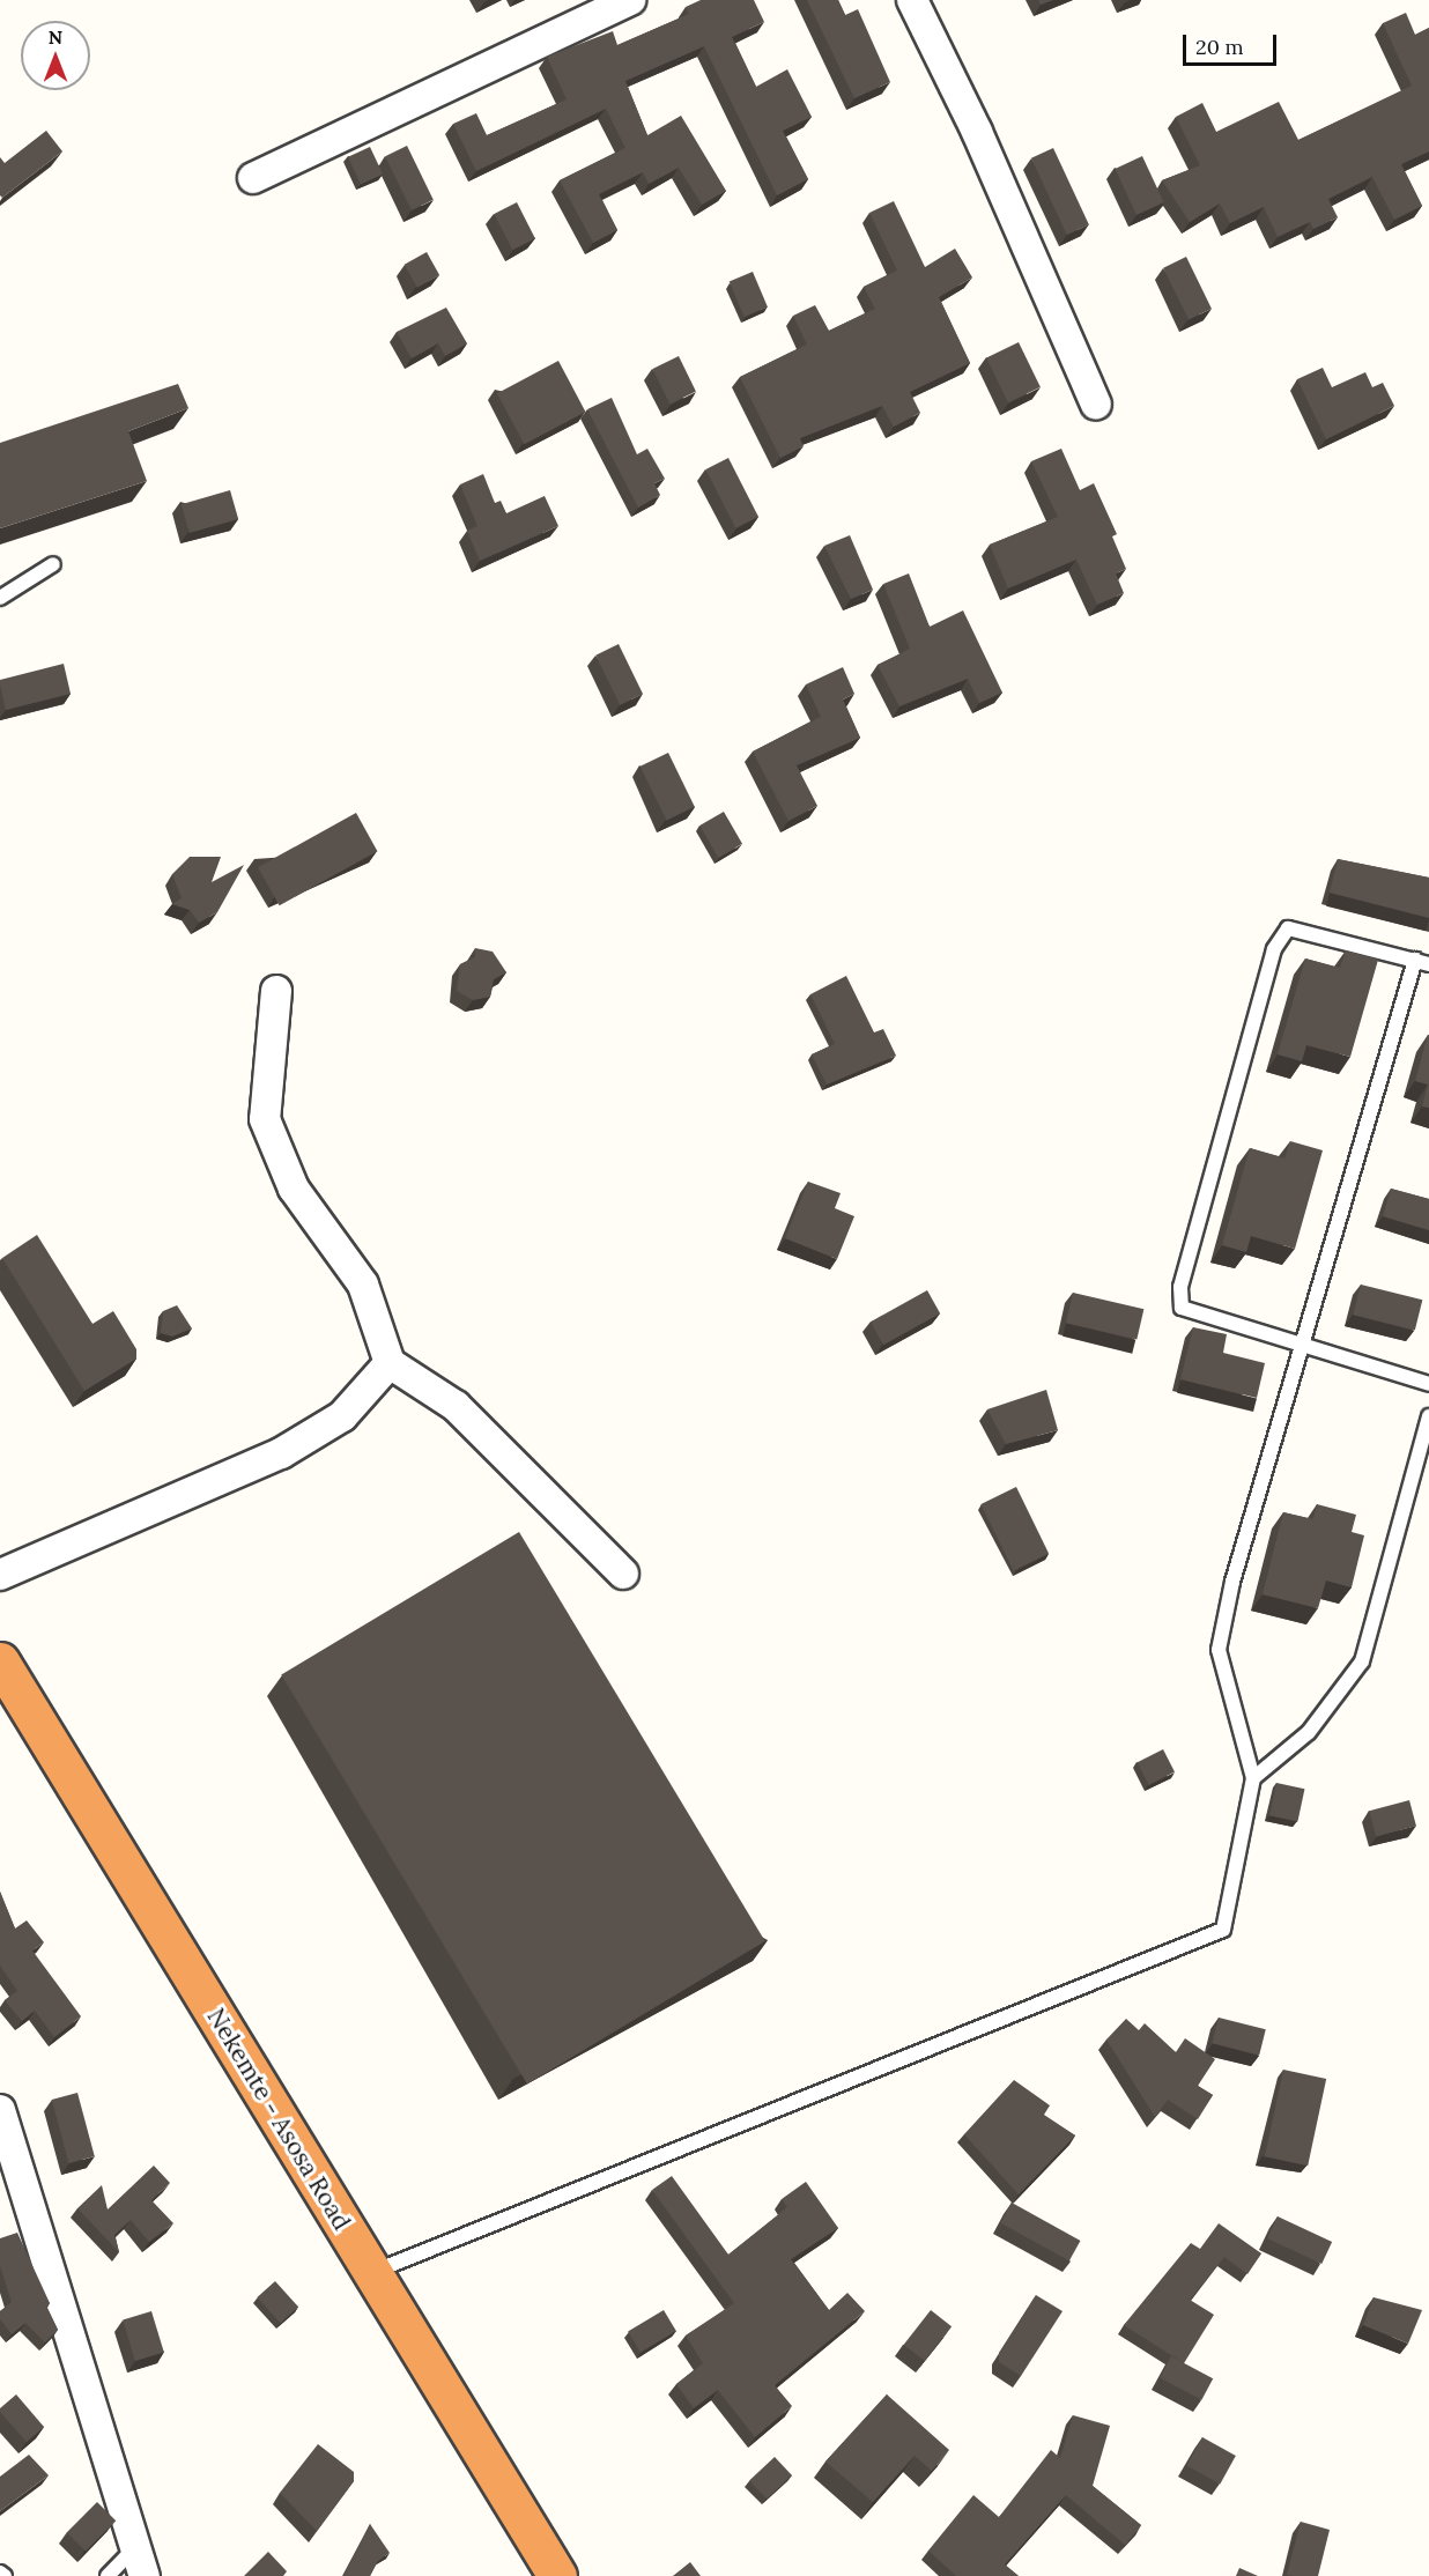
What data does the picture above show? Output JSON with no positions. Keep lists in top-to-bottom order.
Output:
{
  "streets": {
    "highway": ["Nekemte - Asosa Road"]
  },
  "scale_bar": "20 m",
  "north": "top"
}
